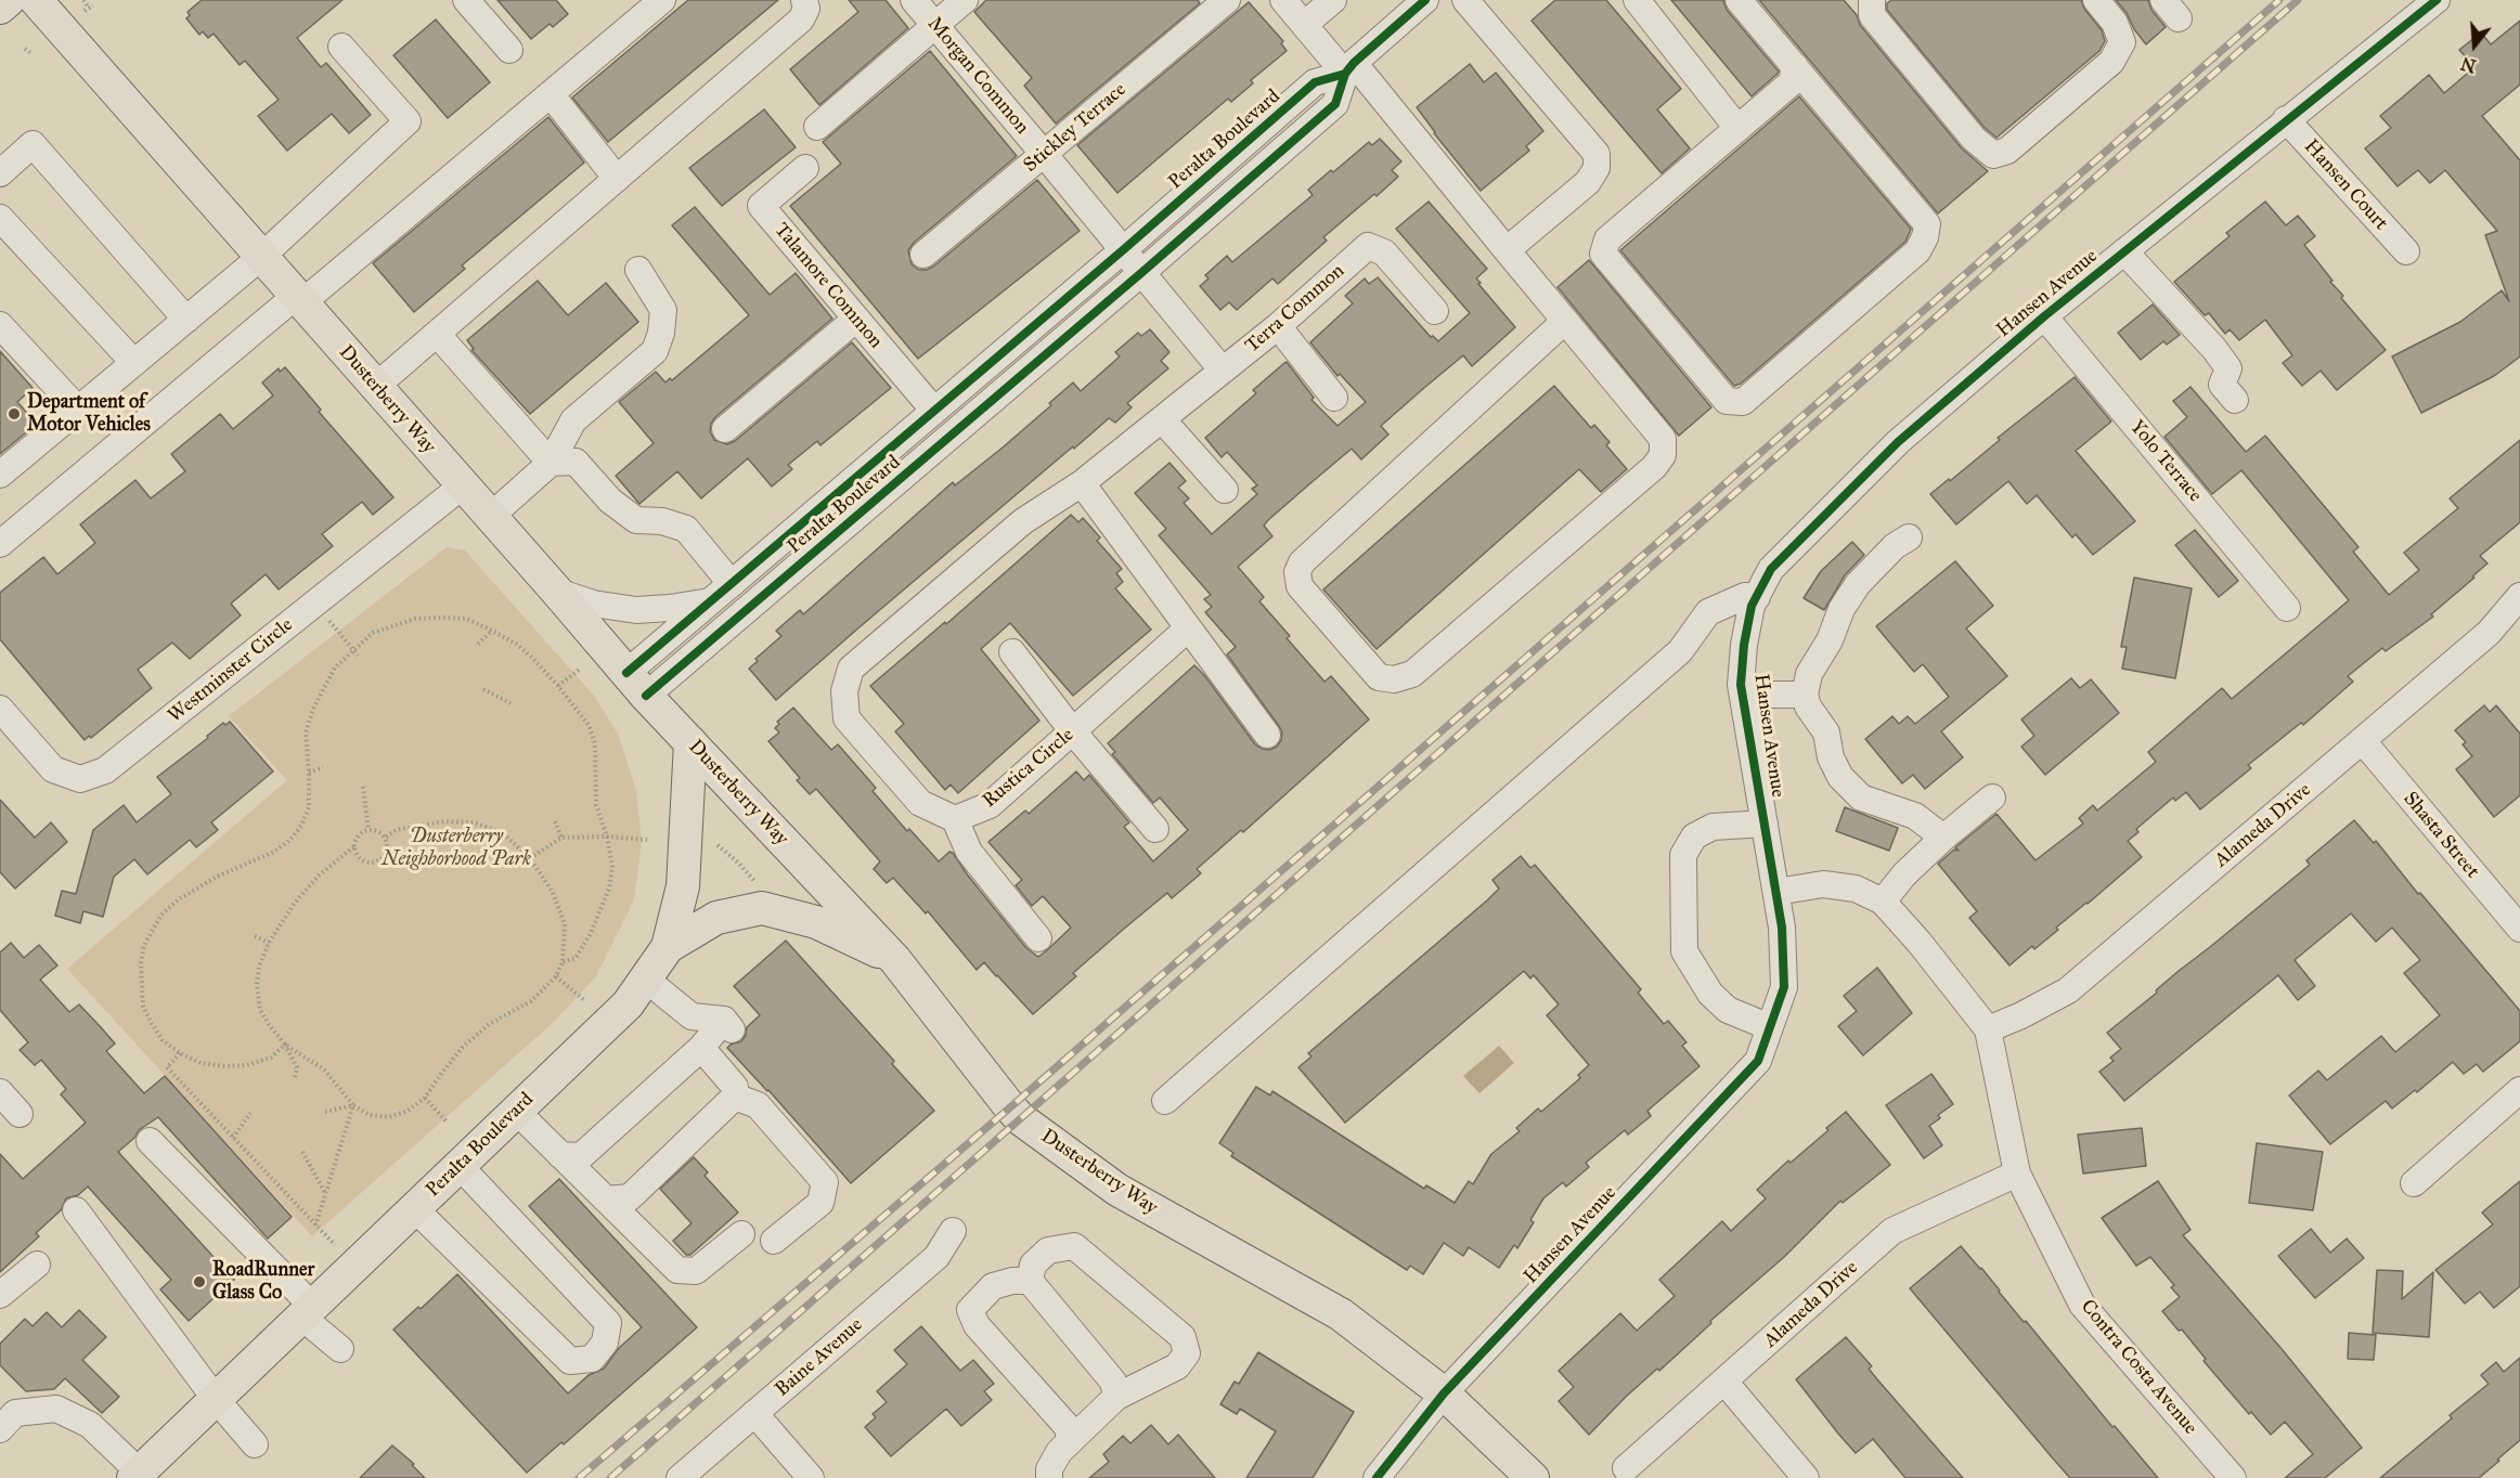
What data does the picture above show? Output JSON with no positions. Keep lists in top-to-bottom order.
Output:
{
  "streets": {
    "main road": ["Peralta Boulevard", "Dusterberry Way"],
    "street": [
      "Morgan Common",
      "Stickley Terrace",
      "Hansen Court",
      "Talamore Common",
      "Hansen Avenue",
      "Terra Common",
      "Yolo Terrace",
      "Westminster Circle",
      "Rustica Circle",
      "Alameda Drive",
      "Shasta Street",
      "Baine Avenue",
      "Contra Costa Avenue"
    ]
  },
  "crossings": [
    ["Morgan Common", "Stickley Terrace"],
    ["Morgan Common", "Peralta Boulevard"],
    ["Morgan Common", "Terra Common"],
    ["Peralta Boulevard", "Talamore Common"],
    ["Peralta Boulevard", "Dusterberry Way"],
    ["Hansen Court", "Hansen Avenue"],
    ["Hansen Avenue", "Dusterberry Way"],
    ["Hansen Avenue", "Yolo Terrace"],
    ["Hansen Avenue", "Contra Costa Avenue"],
    ["Dusterberry Way", "Westminster Circle"],
    ["Alameda Drive", "Shasta Street"],
    ["Alameda Drive", "Contra Costa Avenue"]
  ],
  "parks": ["Dusterberry Neighborhood Park"],
  "places": ["Department of Motor Vehicles", "RoadRunner Glass Co"],
  "north": "bottom"
}
